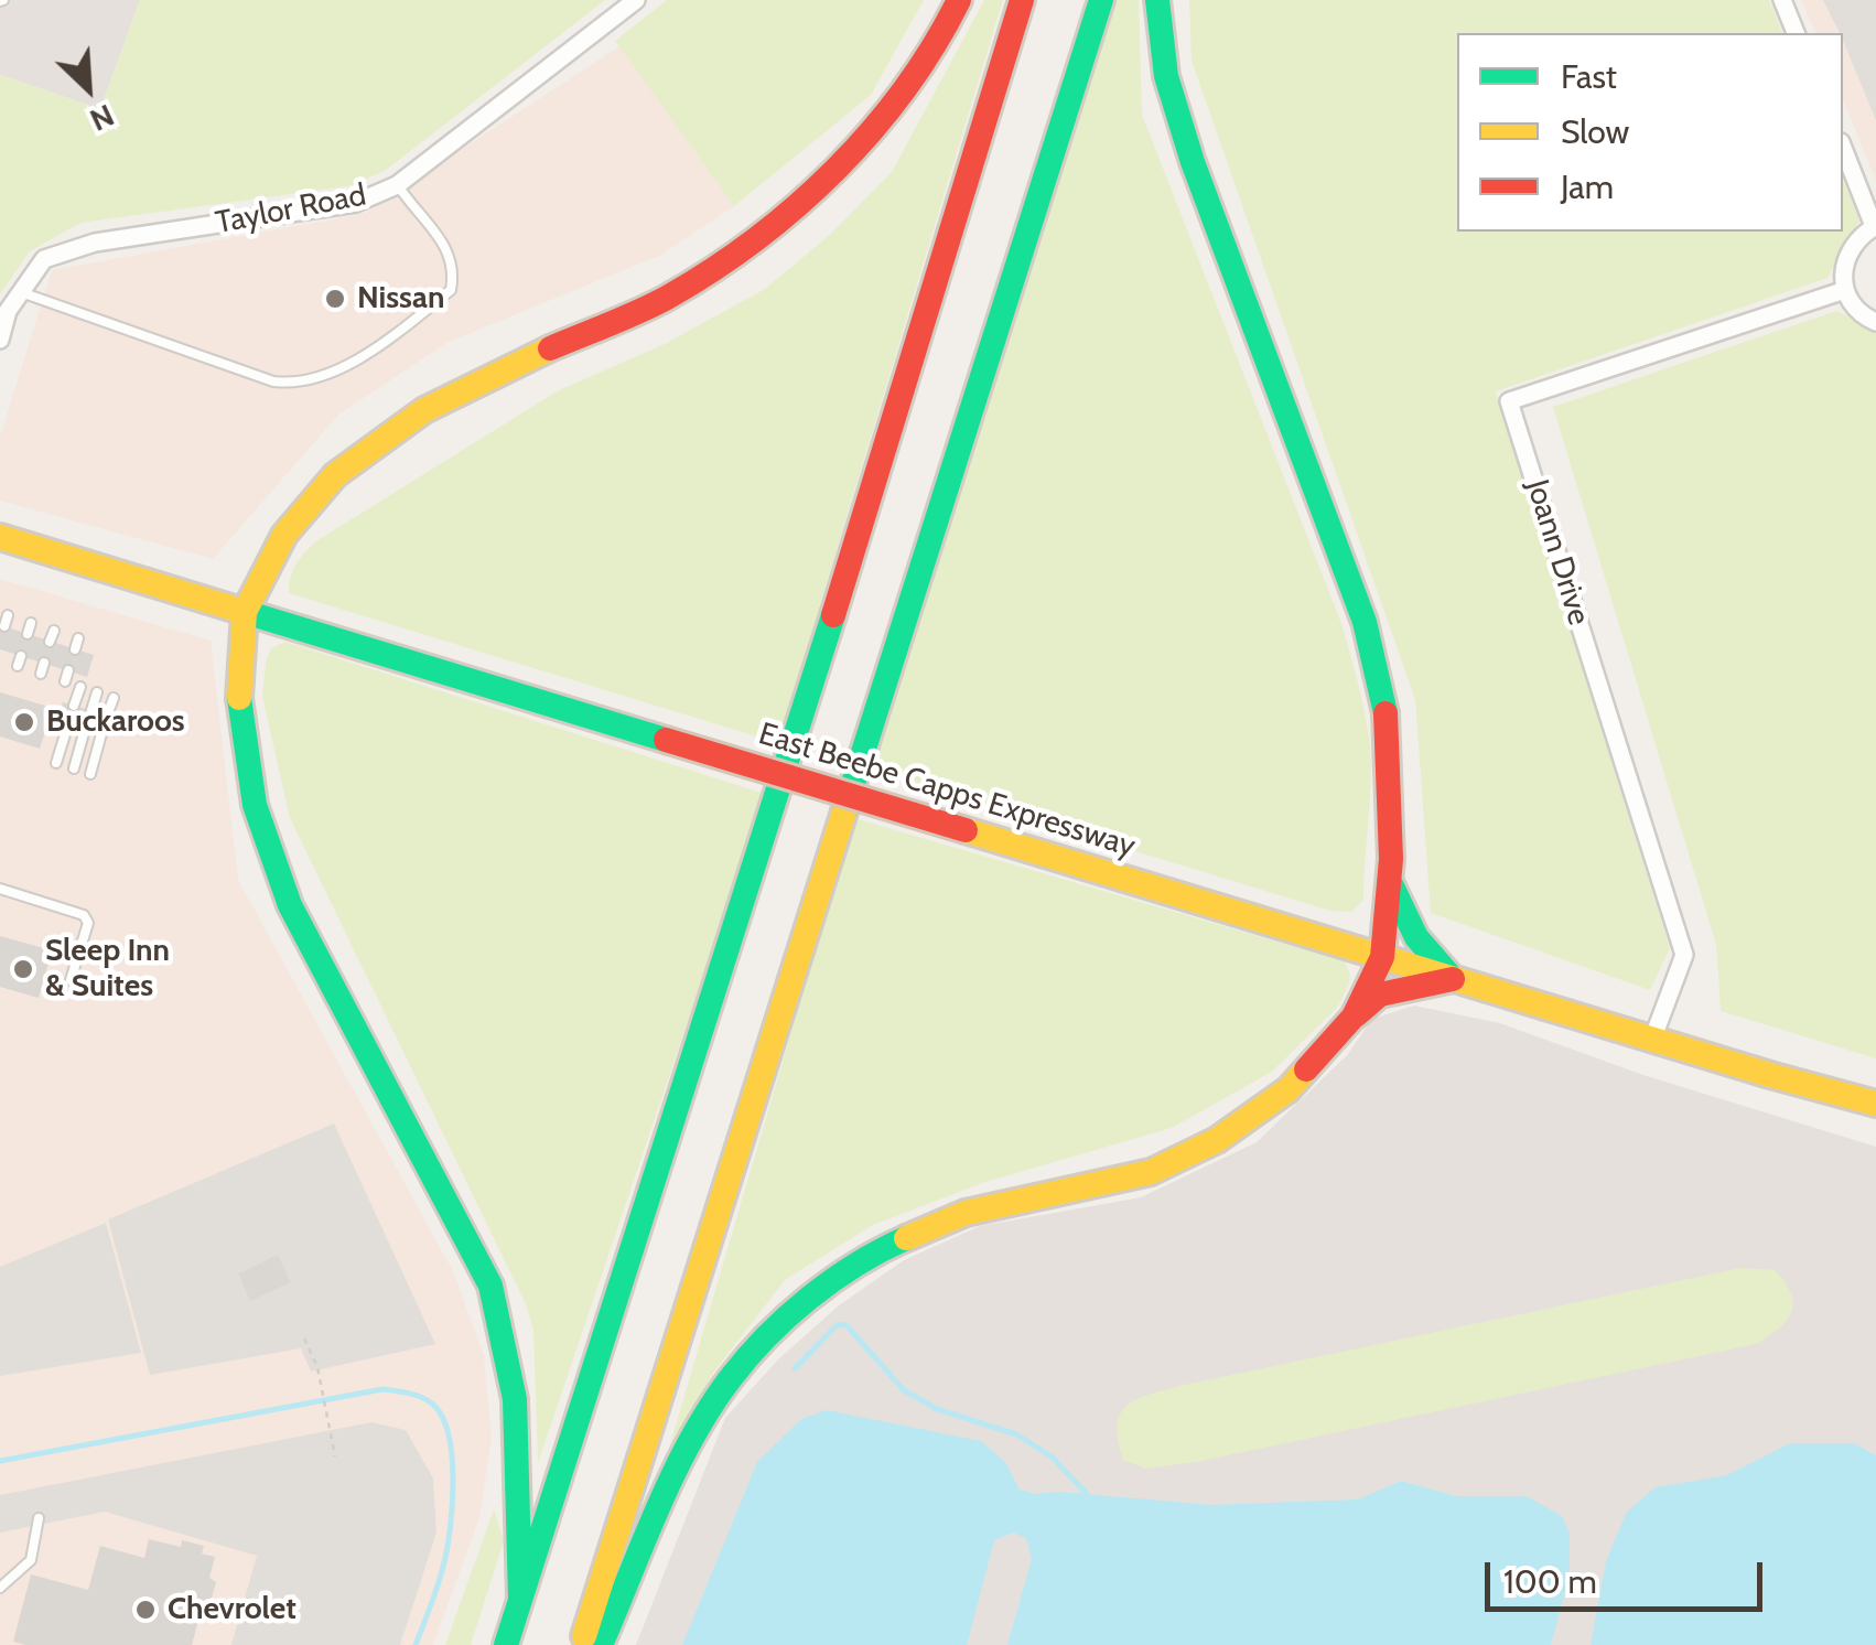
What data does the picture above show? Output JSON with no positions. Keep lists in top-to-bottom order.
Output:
{
  "streets": {
    "main road": ["East Beebe Capps Expressway"],
    "street": ["Taylor Road", "Joann Drive"]
  },
  "crossings": [
    ["Joann Drive", "East Beebe Capps Expressway"]
  ],
  "places": [
    "Nissan",
    "Buckaroos",
    "Sleep Inn & Suites",
    "Chevrolet"
  ],
  "legend": ["Fast", "Slow", "Jam"],
  "scale_bar": "100 m",
  "north": "bottom right"
}
